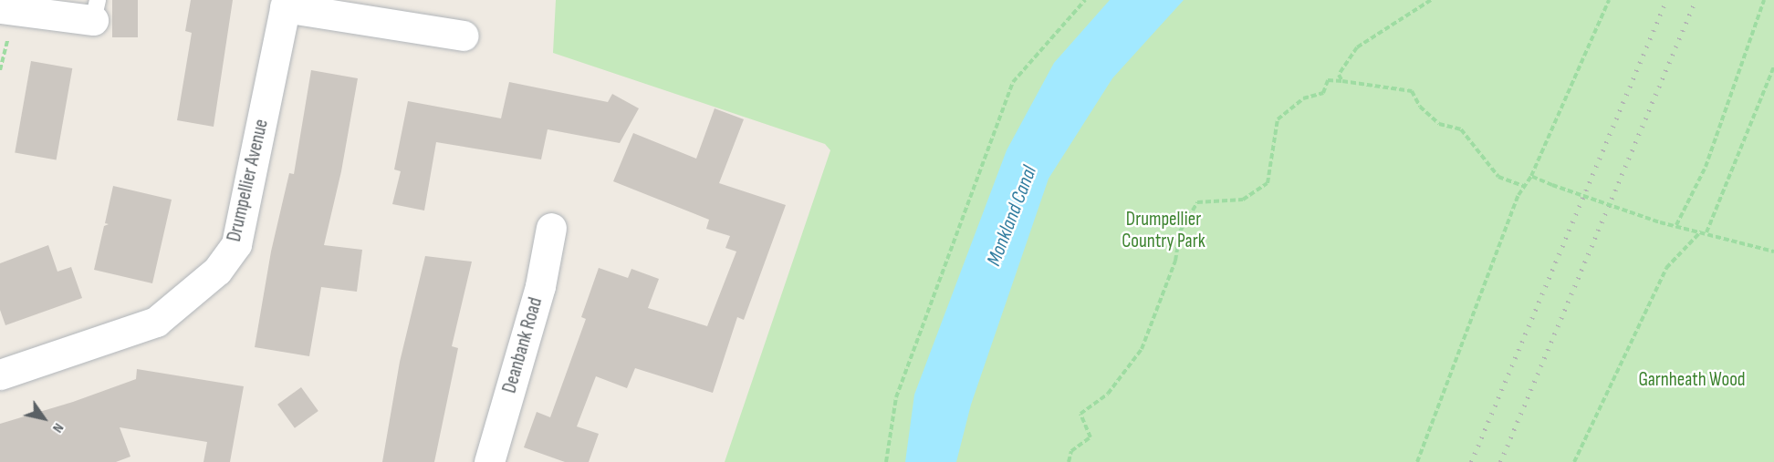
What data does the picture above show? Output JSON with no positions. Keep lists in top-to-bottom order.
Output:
{
  "streets": {
    "street": ["Drumpellier Avenue", "Deanbank Road"]
  },
  "water": ["Monkland Canal"],
  "parks": ["Drumpellier Country Park", "Garnheath Wood"],
  "north": "bottom right"
}
